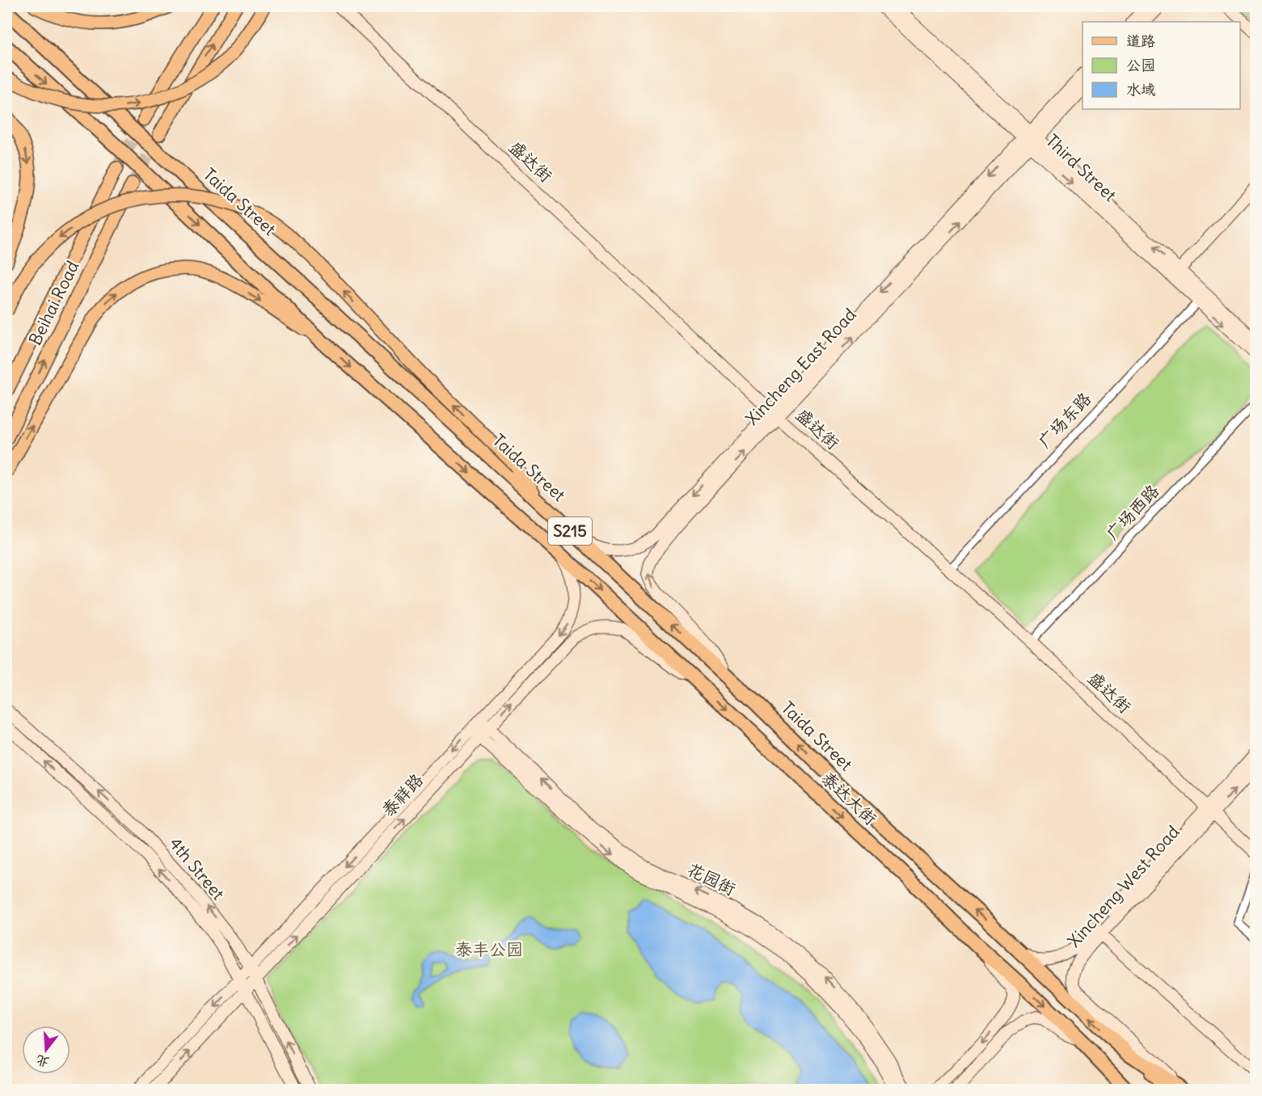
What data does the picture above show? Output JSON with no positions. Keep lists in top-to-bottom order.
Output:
{
  "streets": {
    "highway": ["Taida Street", "S215", "泰达大街"],
    "main road": ["Beihai Road"],
    "street": [
      "盛达街",
      "Third Street",
      "Xincheng East Road",
      "广场东路",
      "广场西路",
      "泰祥路",
      "4th Street",
      "花园街",
      "Xincheng West Road"
    ]
  },
  "crossings": [
    ["盛达街", "Xincheng East Road"],
    ["盛达街", "广场东路"],
    ["盛达街", "广场西路"],
    ["盛达街", "Xincheng West Road"],
    ["Third Street", "Xincheng East Road"],
    ["Third Street", "广场东路"],
    ["Taida Street", "Xincheng East Road"],
    ["Taida Street", "S215"],
    ["Taida Street", "Xincheng West Road"],
    ["S215", "泰祥路"],
    ["S215", "泰达大街"],
    ["泰祥路", "泰达大街"],
    ["泰祥路", "4th Street"],
    ["泰祥路", "花园街"]
  ],
  "one_way": ["Taida Street", "泰达大街"],
  "parks": ["泰丰公园"],
  "legend": ["道路", "公园", "水域"],
  "north": "bottom"
}
